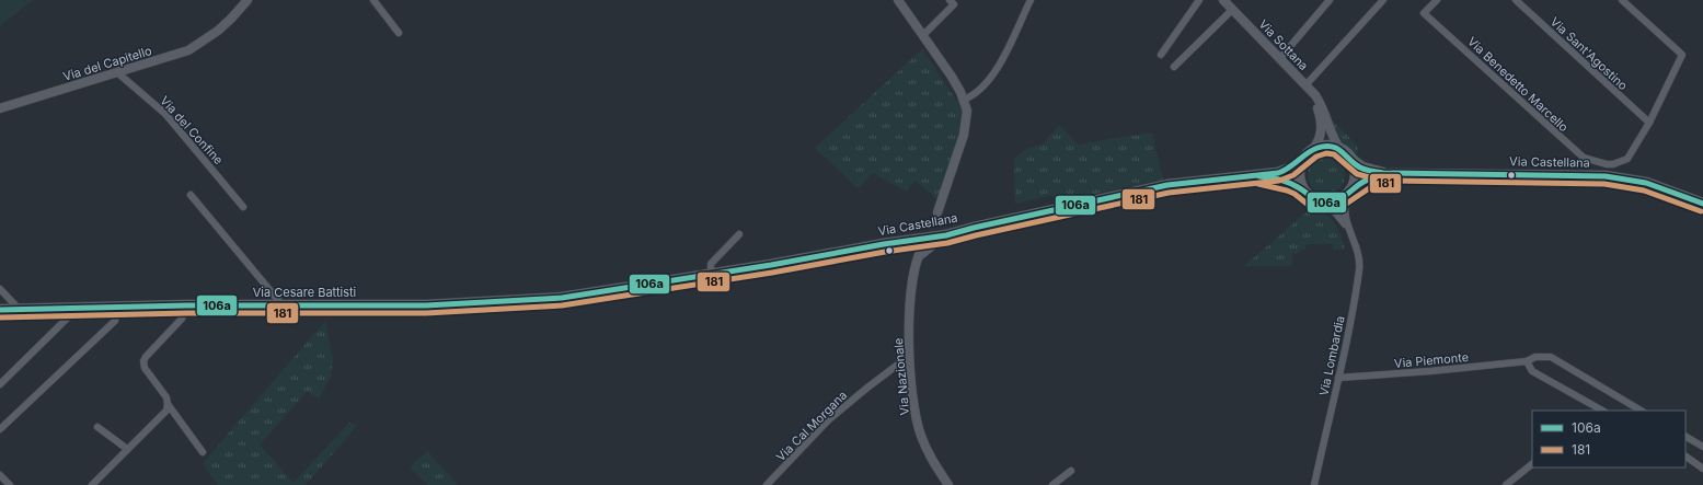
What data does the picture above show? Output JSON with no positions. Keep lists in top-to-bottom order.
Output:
{
  "streets": {
    "main road": ["Via Castellana", "Via Cesare Battisti"],
    "street": [
      "Via Sottana",
      "Via Sant'Agostino",
      "Via del Capitello",
      "Via Benedetto Marcello",
      "Via del Confine",
      "Via Lombardia",
      "Via Piemonte",
      "Via Nazionale",
      "Via Cal Morgana"
    ]
  },
  "crossings": [
    ["Via Sottana", "Via Castellana"],
    ["Via Sottana", "Via Lombardia"],
    ["Via del Capitello", "Via del Confine"],
    ["Via Castellana", "Via Cesare Battisti"],
    ["Via Castellana", "Via Lombardia"],
    ["Via Castellana", "Via Nazionale"],
    ["Via Lombardia", "Via Piemonte"],
    ["Via Nazionale", "Via Cal Morgana"]
  ],
  "lines": ["transit line 106a", "transit line 181"],
  "legend": ["106a", "181"]
}
